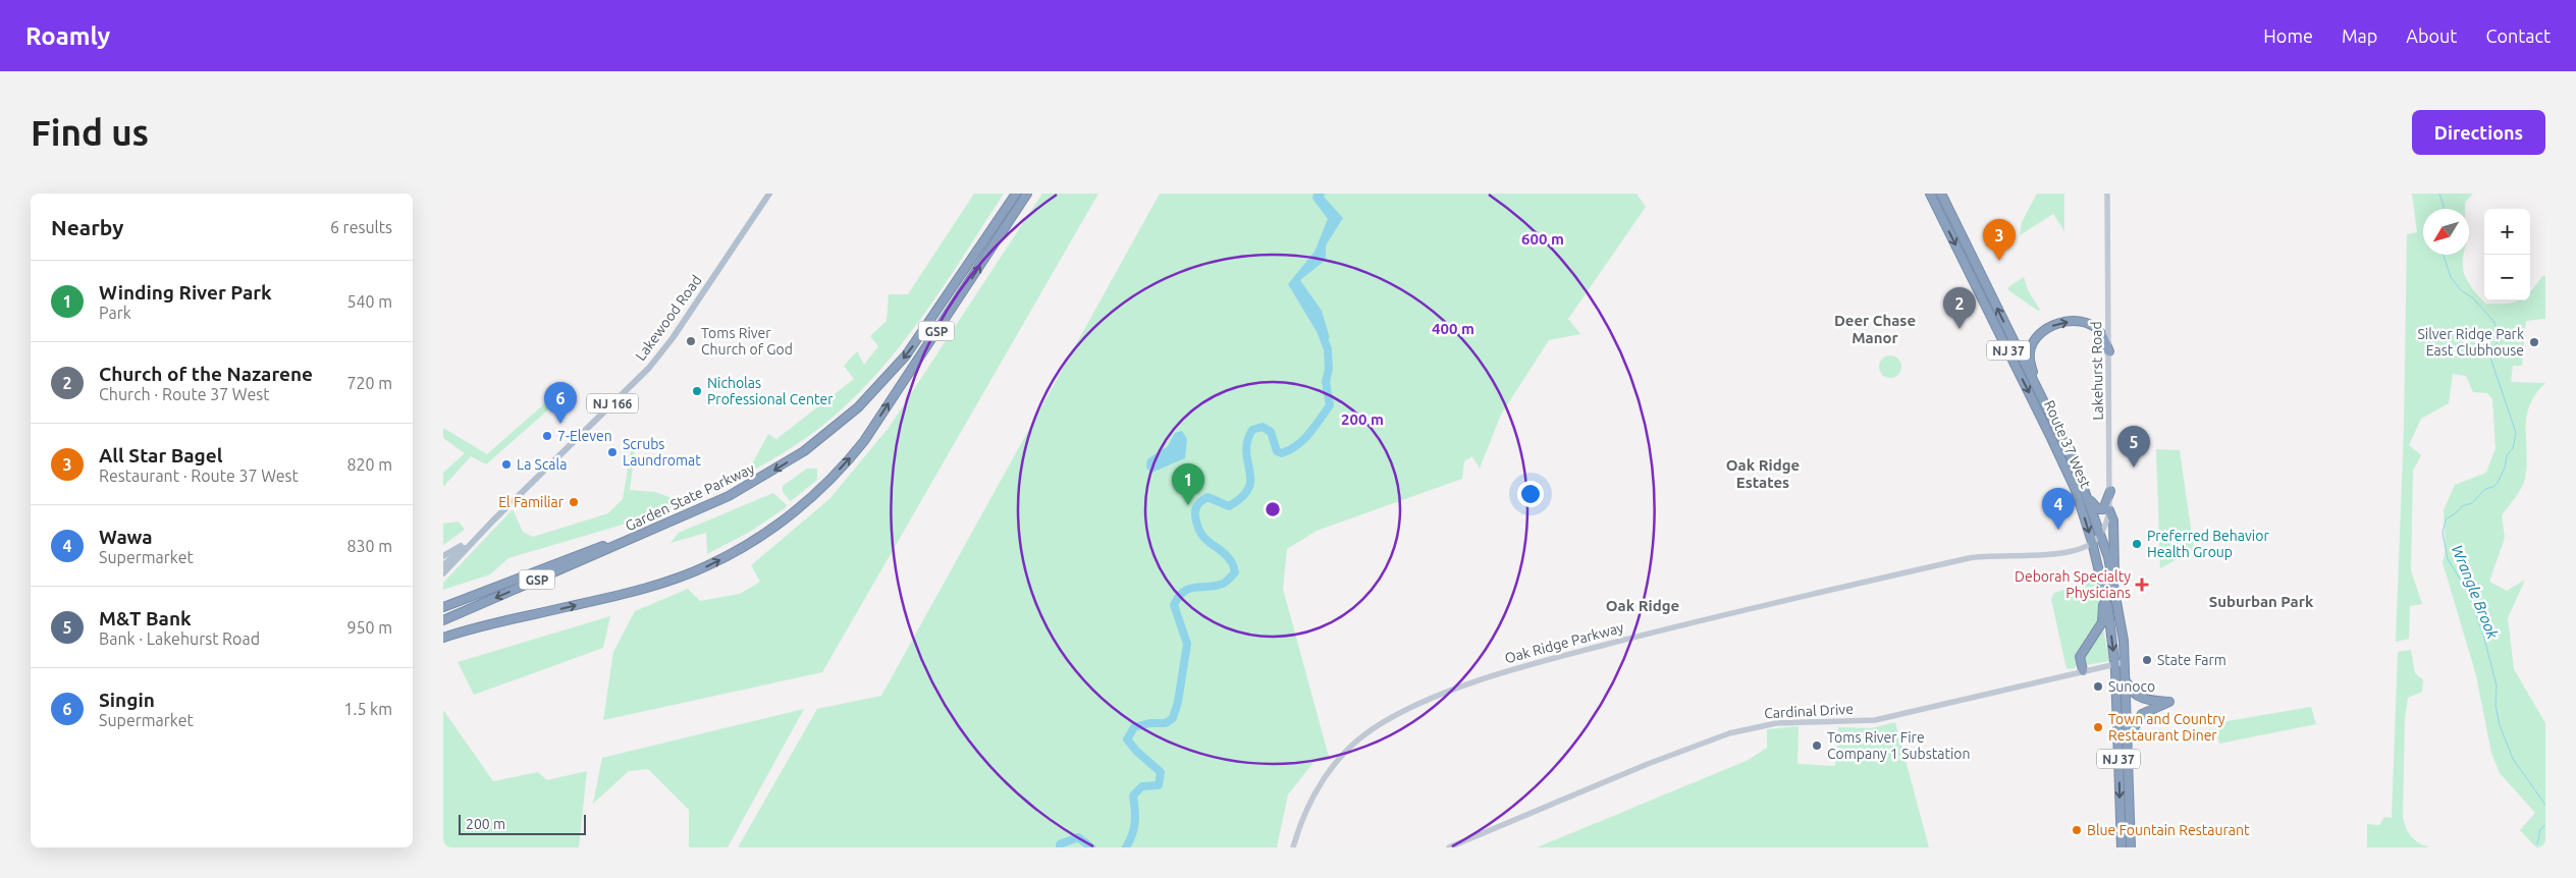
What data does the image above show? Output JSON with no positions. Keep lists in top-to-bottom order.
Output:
{
  "streets": {
    "highway": [
      "GSP",
      "NJ 37",
      "Route 37 West",
      "Garden State Parkway"
    ],
    "main road": [
      "Lakewood Road",
      "Lakehurst Road",
      "NJ 166",
      "Oak Ridge Parkway",
      "Cardinal Drive"
    ]
  },
  "crossings": [
    ["Lakehurst Road", "Route 37 West"],
    ["Lakehurst Road", "Oak Ridge Parkway"],
    ["Route 37 West", "Oak Ridge Parkway"],
    ["Route 37 West", "Cardinal Drive"]
  ],
  "districts": [
    "Deer Chase Manor",
    "Oak Ridge Estates",
    "Suburban Park",
    "Oak Ridge"
  ],
  "water": ["Wrangle Brook"],
  "places": {
    "other": [
      "Toms River Church of God",
      "Silver Ridge Park East Clubhouse",
      "Nicholas Professional Center",
      "7-Eleven",
      "Scrubs Laundromat",
      "La Scala",
      "El Familiar",
      "Preferred Behavior Health Group",
      "State Farm",
      "Sunoco",
      "Town and Country Restaurant Diner",
      "Toms River Fire Company 1 Substation",
      "Blue Fountain Restaurant"
    ],
    "health": ["Deborah Specialty Physicians"]
  },
  "scale_bar": "200 m",
  "north": "bottom left",
  "page": {
    "header": "Roamly",
    "nav": [
      "Home",
      "Map",
      "About",
      "Contact"
    ],
    "buttons": "Directions",
    "title": "Find us",
    "heading": ["Nearby", "6 results"],
    "map_buttons": ["+", "−"],
    "pins": [
      "3",
      "2",
      "6",
      "5",
      "1",
      "4"
    ],
    "list": [
      {
        "mark": "1",
        "name": "Winding River Park",
        "note": "Park",
        "value": "540 m"
      },
      {
        "mark": "2",
        "name": "Church of the Nazarene",
        "note": "Church · Route 37 West",
        "value": "720 m"
      },
      {
        "mark": "3",
        "name": "All Star Bagel",
        "note": "Restaurant · Route 37 West",
        "value": "820 m"
      },
      {
        "mark": "4",
        "name": "Wawa",
        "note": "Supermarket",
        "value": "830 m"
      },
      {
        "mark": "5",
        "name": "M&T Bank",
        "note": "Bank · Lakehurst Road",
        "value": "950 m"
      },
      {
        "mark": "6",
        "name": "Singin",
        "note": "Supermarket",
        "value": "1.5 km"
      }
    ],
    "scale": "200 m"
  },
  "rings": ["600 m", "400 m", "200 m"]
}
